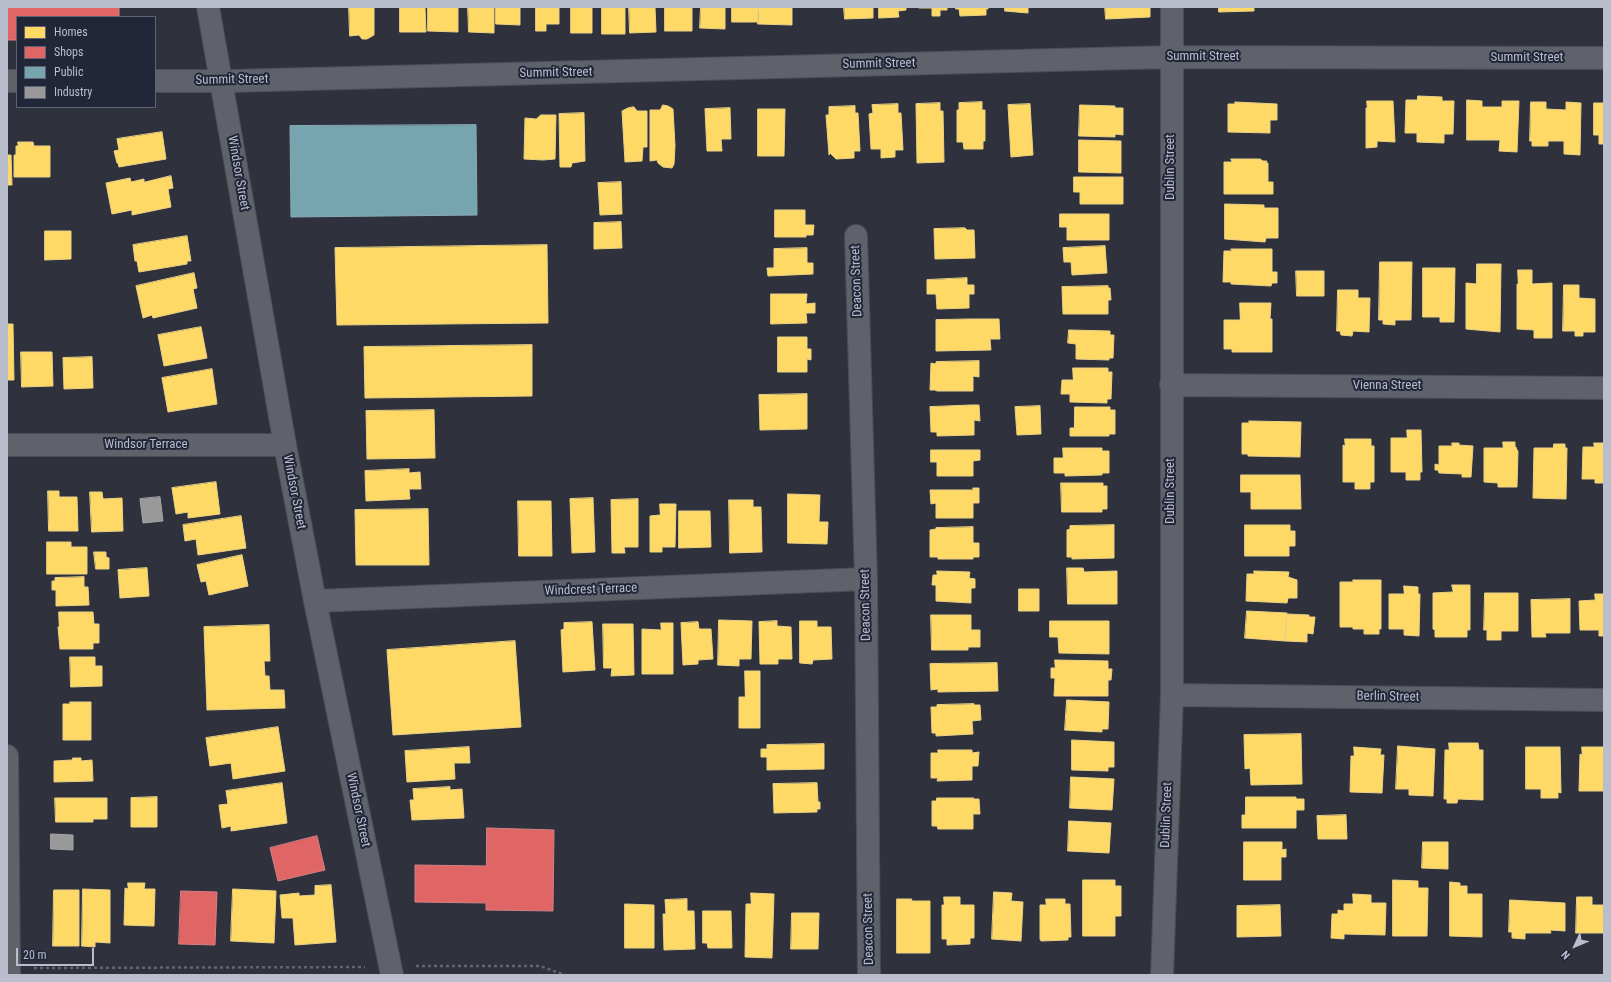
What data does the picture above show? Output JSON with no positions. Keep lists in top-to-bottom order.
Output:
{
  "streets": {
    "street": [
      "Summit Street",
      "Dublin Street",
      "Windsor Street",
      "Deacon Street",
      "Vienna Street",
      "Windsor Terrace",
      "Windcrest Terrace",
      "Berlin Street"
    ]
  },
  "crossings": [
    ["Summit Street", "Dublin Street"],
    ["Summit Street", "Windsor Street"],
    ["Dublin Street", "Vienna Street"],
    ["Dublin Street", "Berlin Street"],
    ["Windsor Street", "Windsor Terrace"],
    ["Windsor Street", "Windcrest Terrace"],
    ["Deacon Street", "Windcrest Terrace"]
  ],
  "legend": [
    "Homes",
    "Shops",
    "Public",
    "Industry"
  ],
  "scale_bar": "20 m",
  "north": "bottom left"
}
